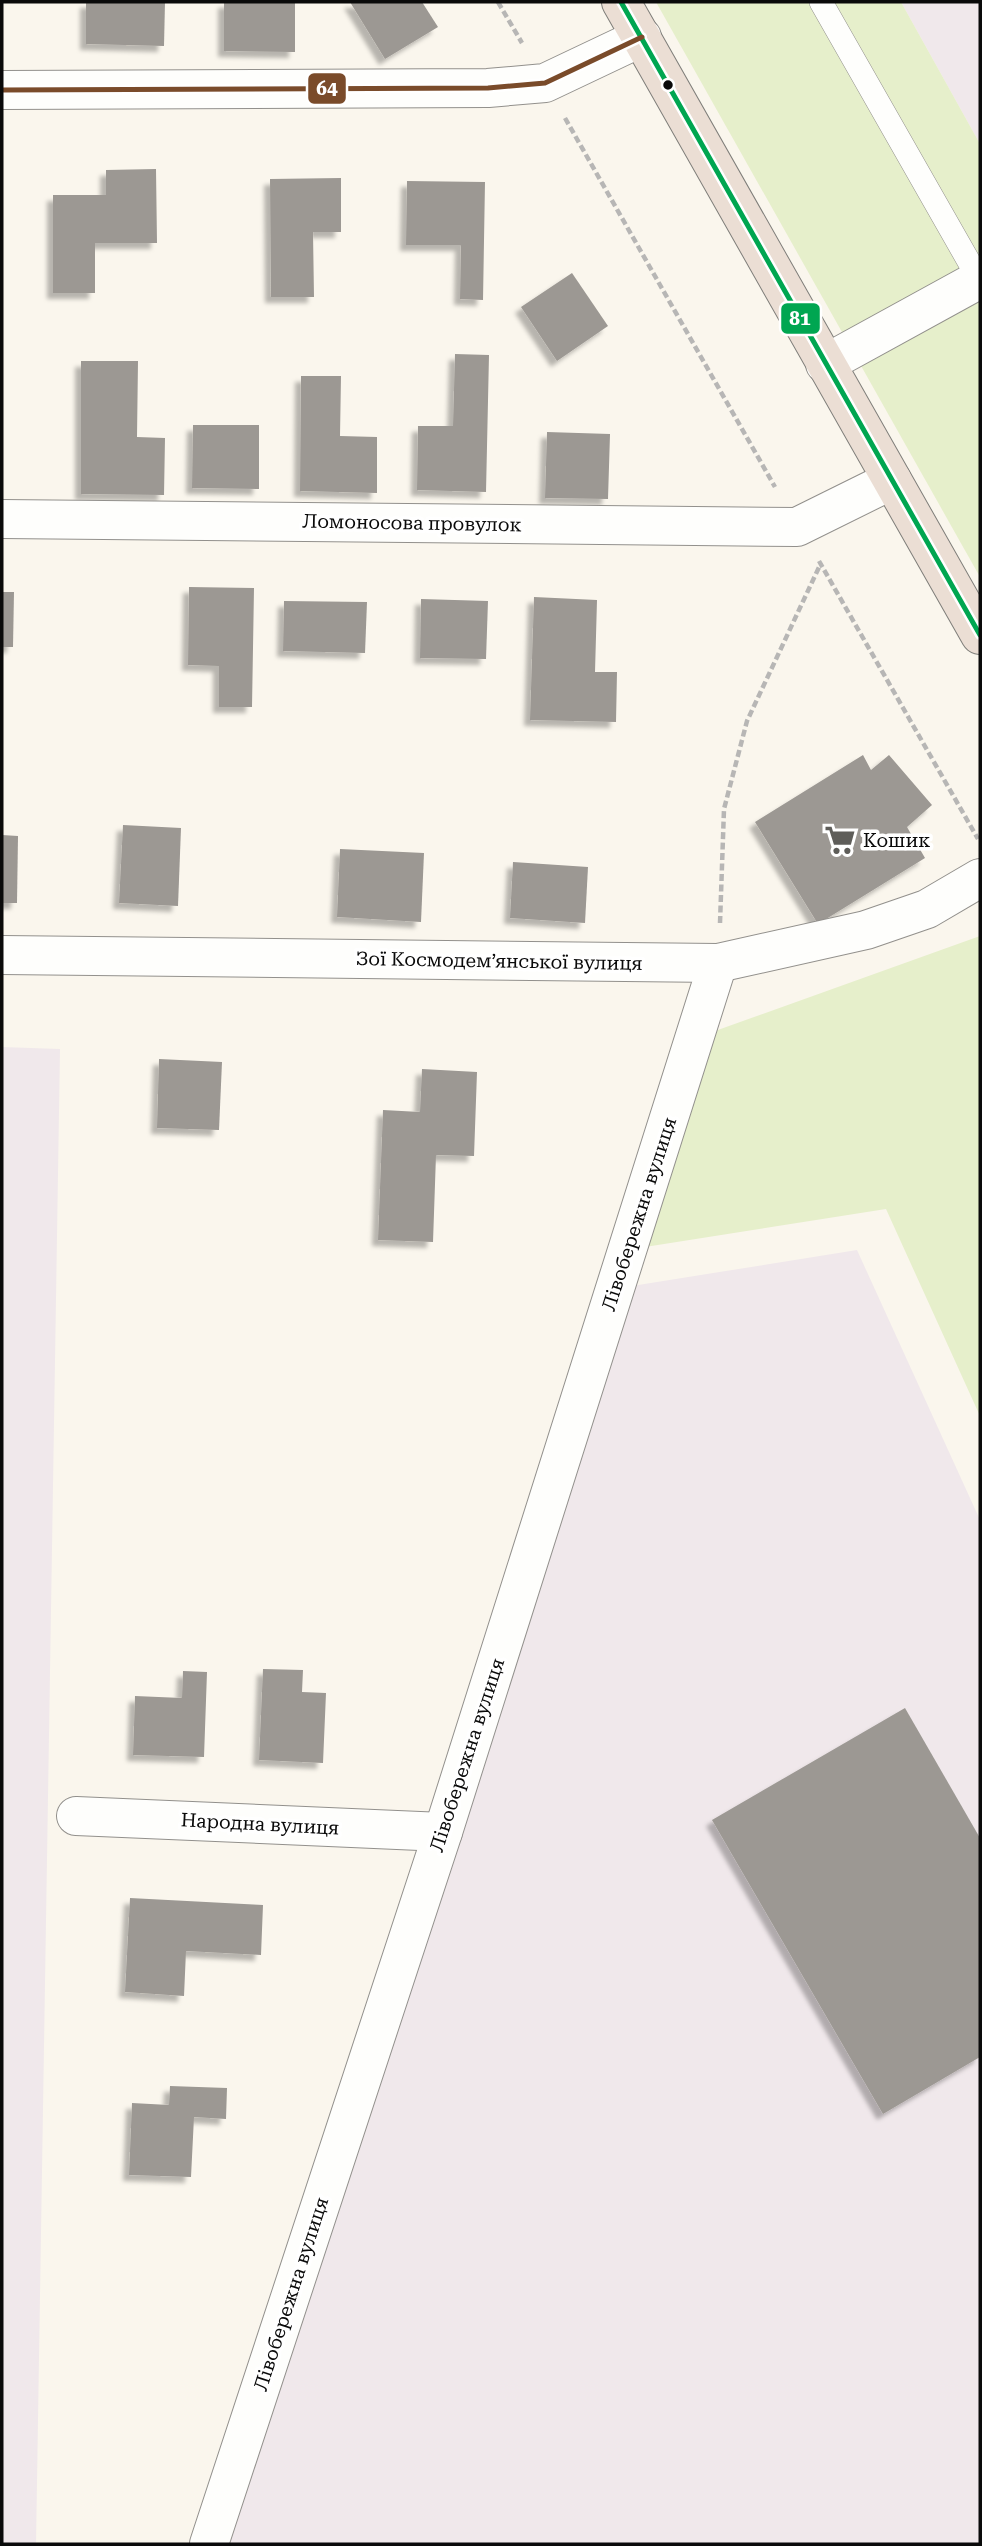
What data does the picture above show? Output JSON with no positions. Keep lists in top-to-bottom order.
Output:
{
  "streets": {
    "street": [
      "Ломоносова провулок",
      "Зої Космодем’янської вулиця",
      "Лівобережна вулиця",
      "Народна вулиця"
    ]
  },
  "crossings": [
    ["Зої Космодем’янської вулиця", "Лівобережна вулиця"],
    ["Лівобережна вулиця", "Народна вулиця"]
  ],
  "places": {
    "supermarket": ["Кошик"]
  },
  "lines": ["transit line 81", "transit line 64"]
}
